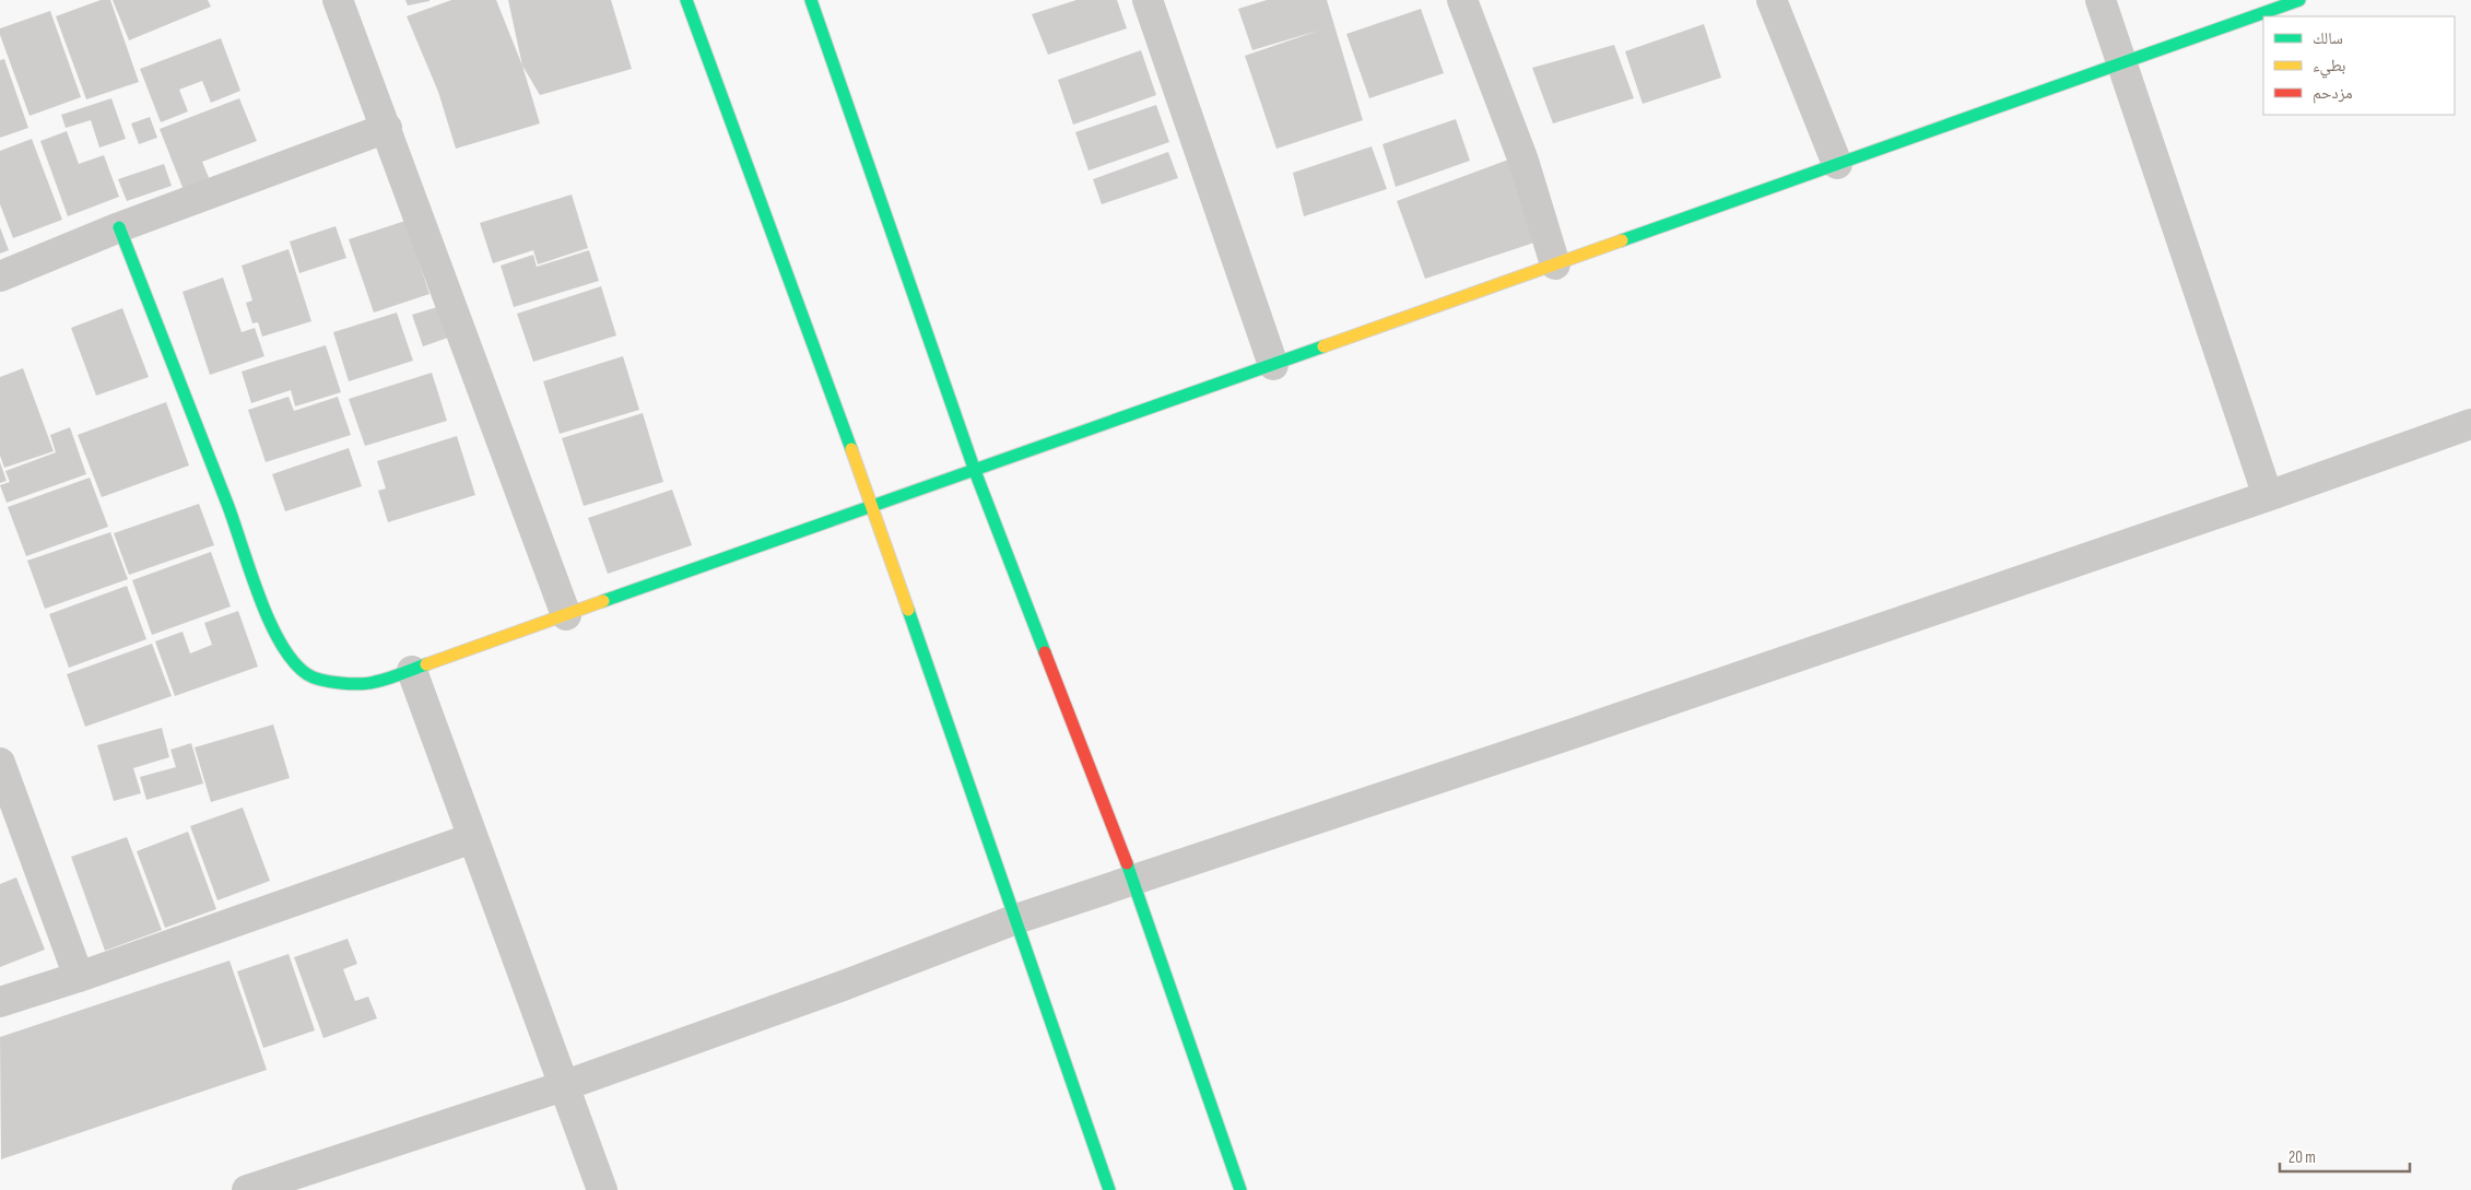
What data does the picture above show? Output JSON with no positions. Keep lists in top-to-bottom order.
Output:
{
  "legend": ["سالك", "بطيء", "مزدحم"],
  "scale_bar": "20 m"
}
